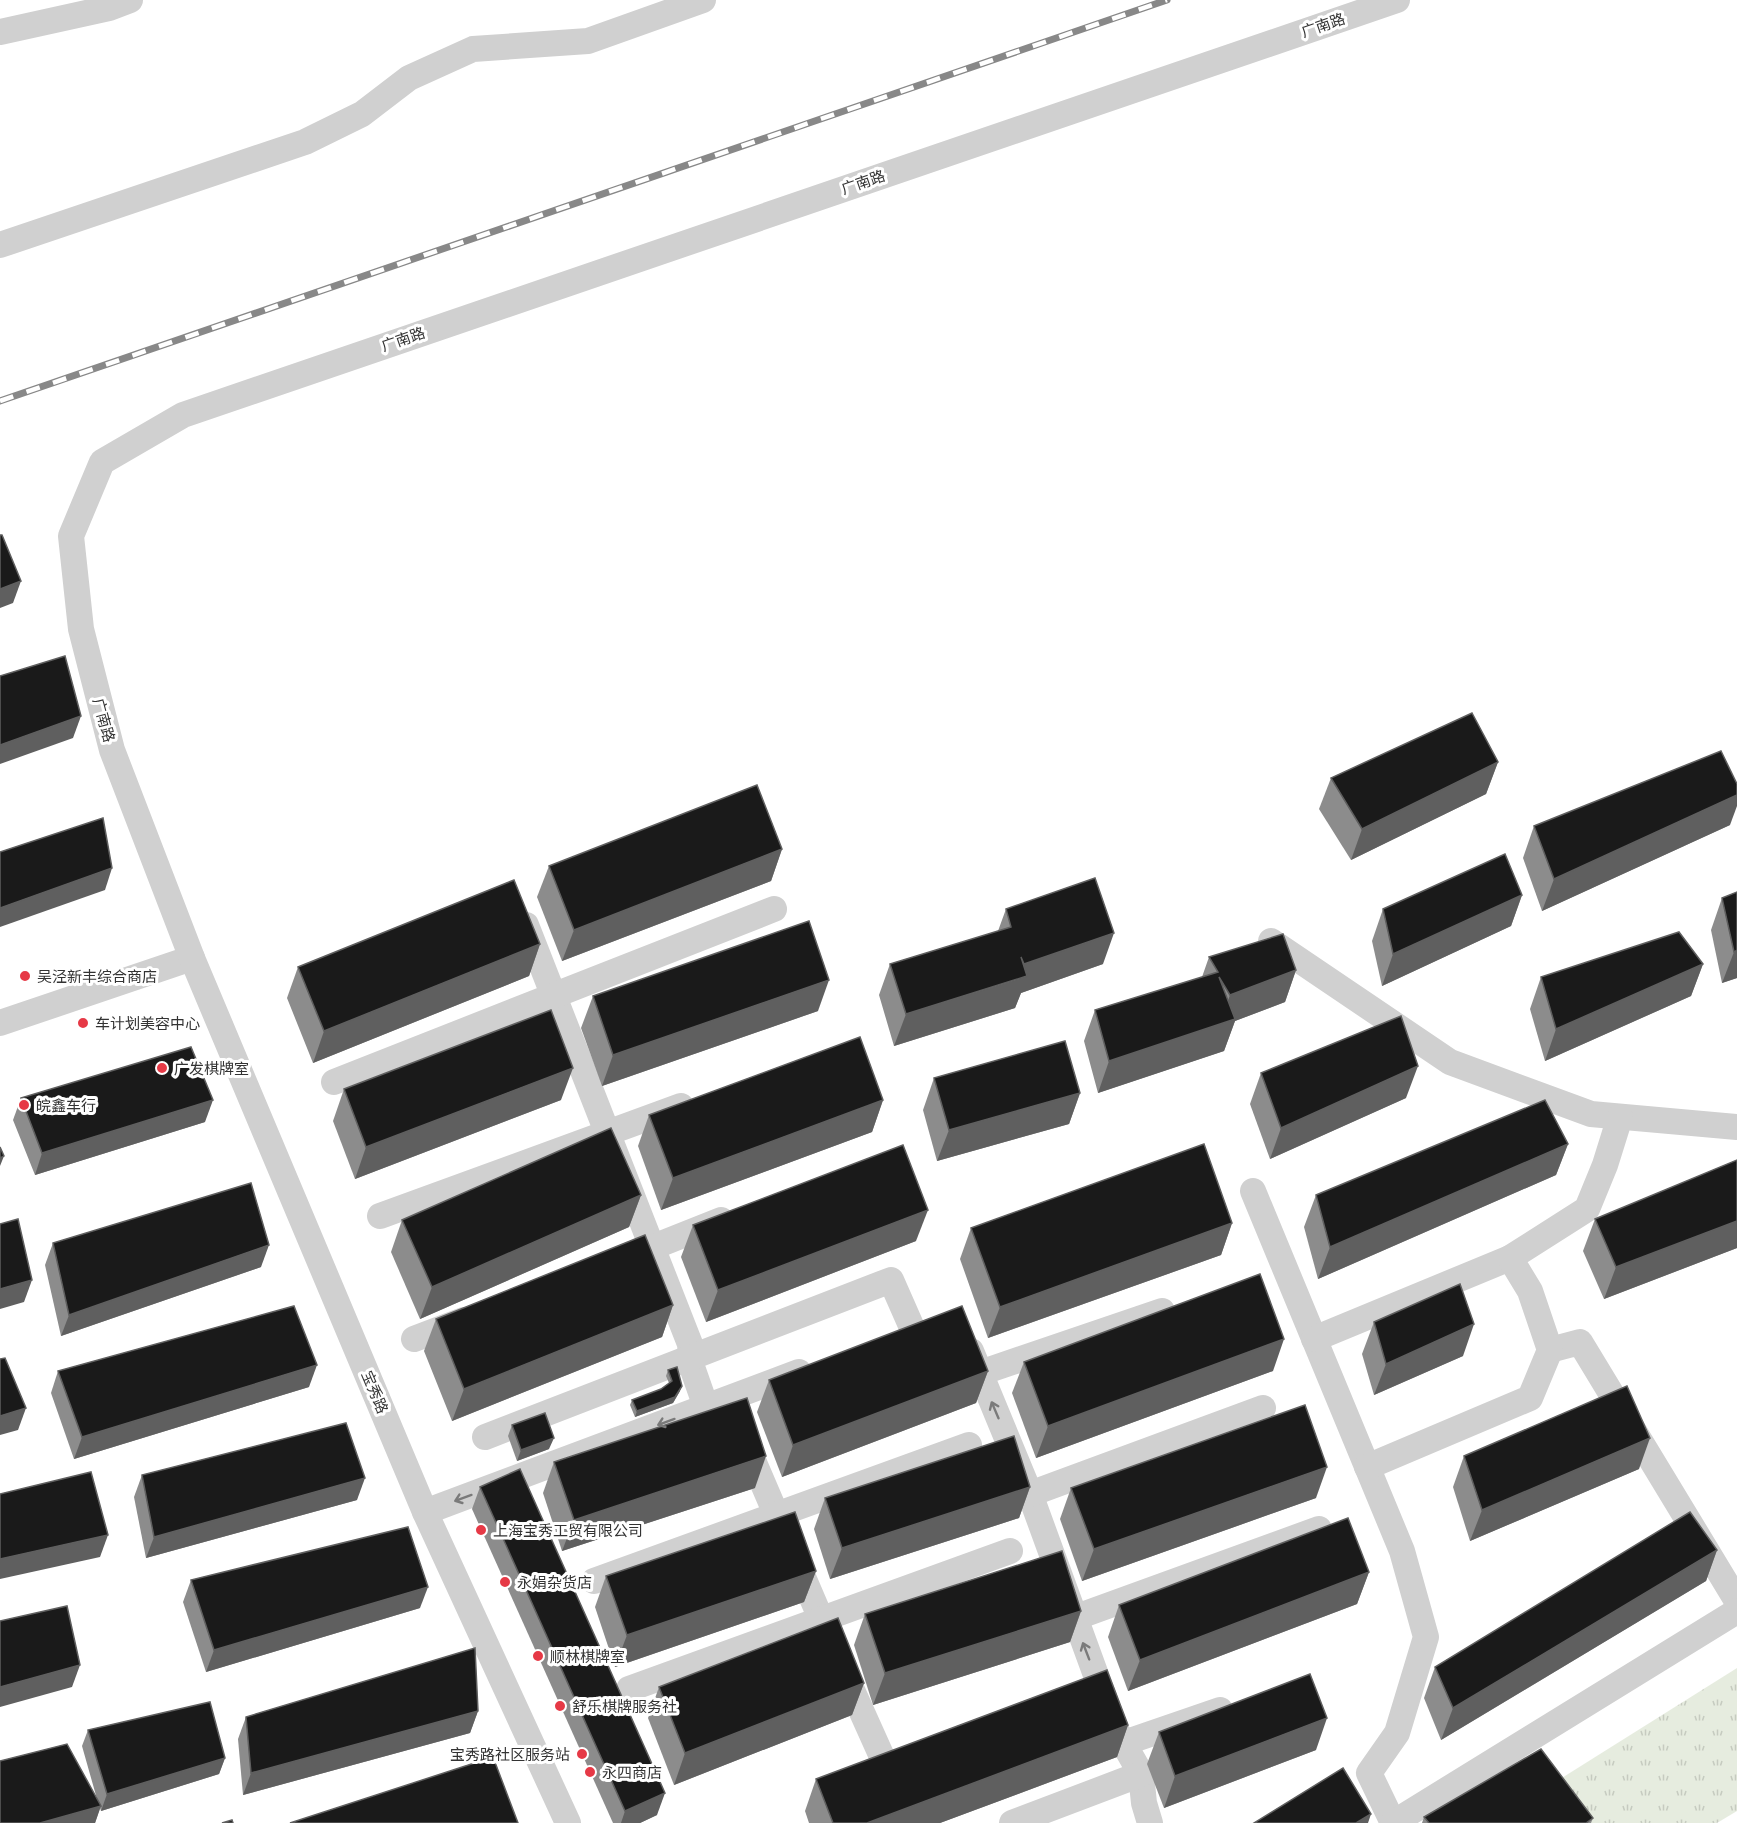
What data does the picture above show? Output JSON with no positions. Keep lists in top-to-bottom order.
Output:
{
  "streets": {
    "street": ["广南路", "宝秀路"]
  },
  "crossings": [
    ["广南路", "宝秀路"]
  ],
  "places": [
    "吴泾新丰综合商店",
    "车计划美容中心",
    "广发棋牌室",
    "皖鑫车行",
    "上海宝秀工贸有限公司",
    "永娟杂货店",
    "顺林棋牌室",
    "舒乐棋牌服务社",
    "宝秀路社区服务站",
    "永四商店"
  ]
}
